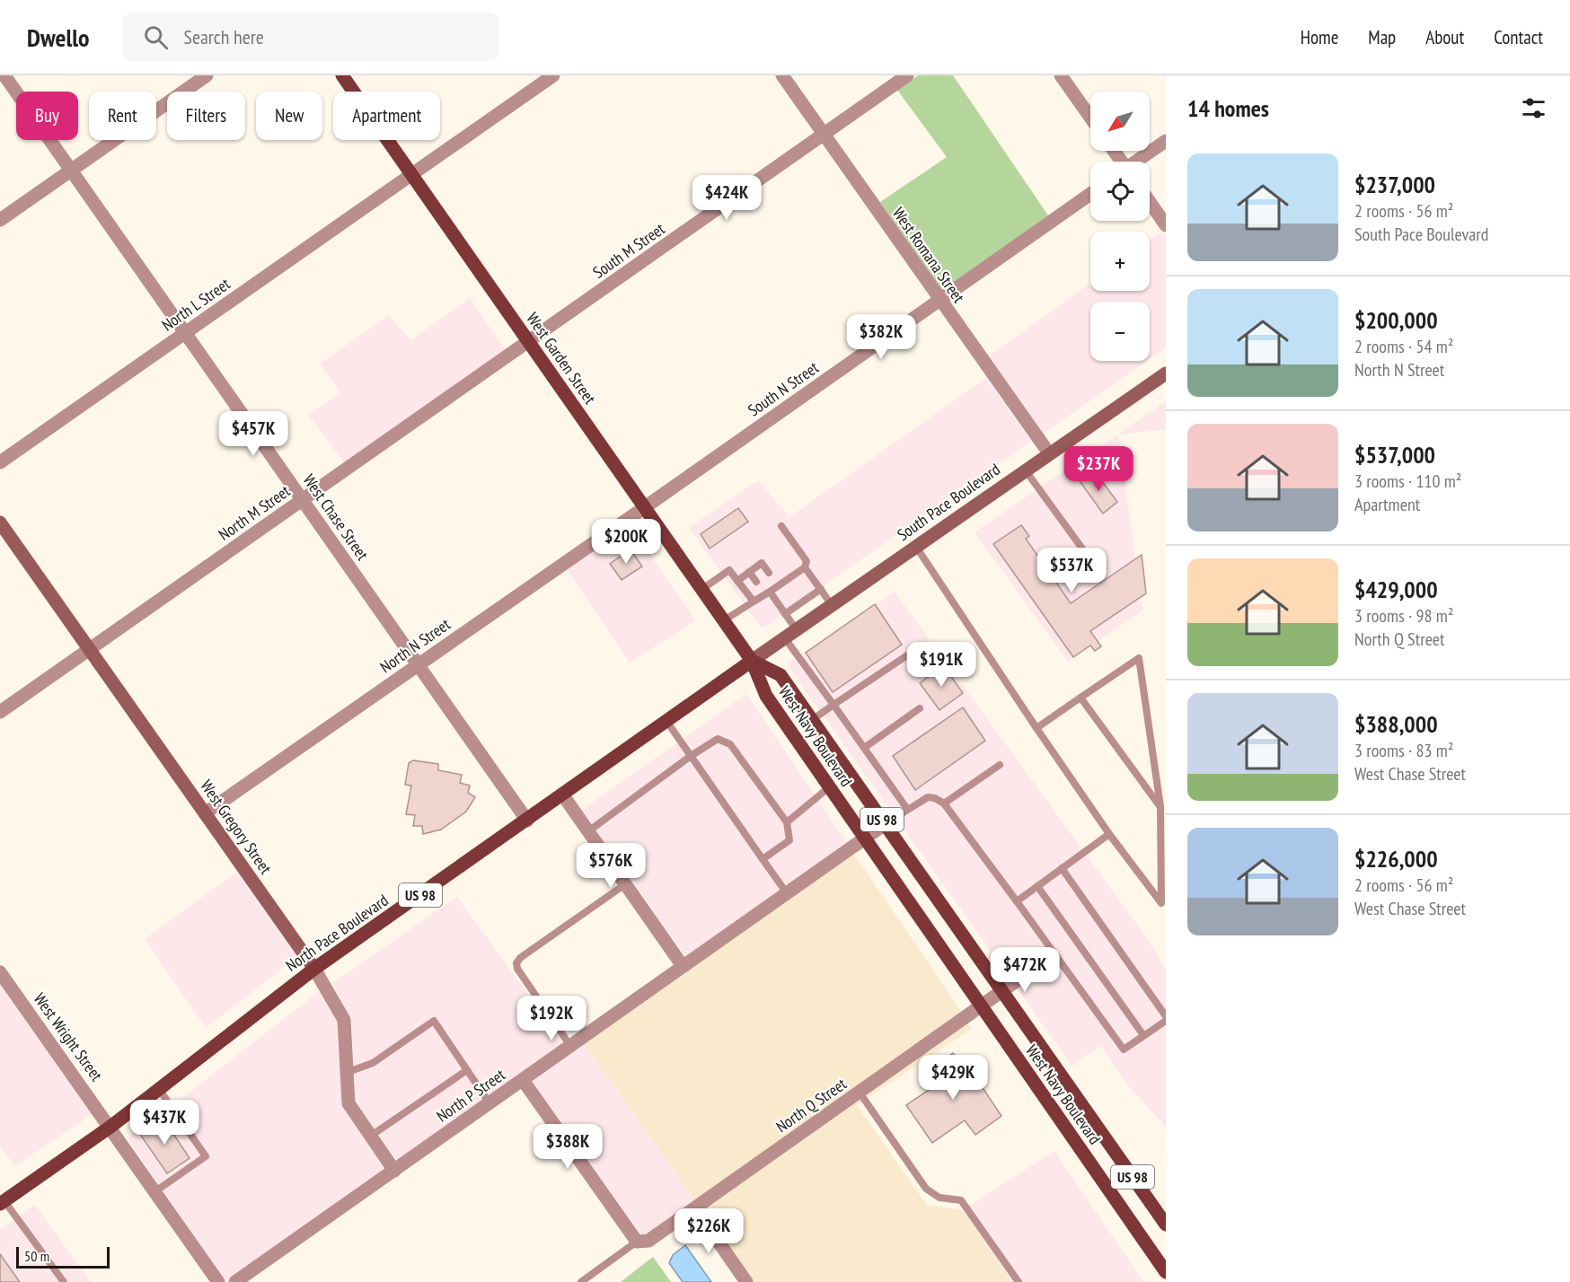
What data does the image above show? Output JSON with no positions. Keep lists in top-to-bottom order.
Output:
{
  "streets": {
    "main road": [
      "West Garden Street",
      "West Navy Boulevard",
      "US 98",
      "North Pace Boulevard"
    ],
    "street": [
      "South M Street",
      "West Romana Street",
      "North L Street",
      "South N Street",
      "South Pace Boulevard",
      "North M Street",
      "West Chase Street",
      "North N Street",
      "West Gregory Street",
      "West Wright Street",
      "North P Street",
      "North Q Street"
    ]
  },
  "crossings": [
    ["South M Street", "West Romana Street"],
    ["South M Street", "West Garden Street"],
    ["South M Street", "North M Street"],
    ["West Romana Street", "South N Street"],
    ["West Romana Street", "South Pace Boulevard"],
    ["North L Street", "West Garden Street"],
    ["North L Street", "West Chase Street"],
    ["West Garden Street", "South N Street"],
    ["West Garden Street", "South Pace Boulevard"],
    ["West Garden Street", "North M Street"],
    ["West Garden Street", "North N Street"],
    ["West Garden Street", "West Navy Boulevard"],
    ["West Garden Street", "North Pace Boulevard"],
    ["South N Street", "North N Street"],
    ["South Pace Boulevard", "West Navy Boulevard"],
    ["South Pace Boulevard", "North Pace Boulevard"],
    ["North M Street", "West Chase Street"],
    ["North M Street", "West Gregory Street"],
    ["West Chase Street", "North N Street"],
    ["West Chase Street", "North Pace Boulevard"],
    ["North N Street", "West Gregory Street"],
    ["West Navy Boulevard", "North Pace Boulevard"],
    ["West Navy Boulevard", "North P Street"],
    ["West Navy Boulevard", "North Q Street"],
    ["West Gregory Street", "North Pace Boulevard"],
    ["West Gregory Street", "North P Street"],
    ["North Pace Boulevard", "West Wright Street"]
  ],
  "scale_bar": "50 m",
  "north": "bottom left",
  "page": {
    "header": "Dwello",
    "search": "Search here",
    "nav": [
      "Home",
      "Map",
      "About",
      "Contact"
    ],
    "heading": "14 homes",
    "map_buttons": ["+", "−"],
    "chip": [
      "Buy",
      "Rent",
      "Filters",
      "New",
      "Apartment"
    ],
    "list": [
      {
        "name": "$237,000",
        "note": "2 rooms · 56 m² · South Pace Boulevard"
      },
      {
        "name": "$200,000",
        "note": "2 rooms · 54 m² · North N Street"
      },
      {
        "name": "$537,000",
        "note": "3 rooms · 110 m² · Apartment"
      },
      {
        "name": "$429,000",
        "note": "3 rooms · 98 m² · North Q Street"
      },
      {
        "name": "$388,000",
        "note": "3 rooms · 83 m² · West Chase Street"
      },
      {
        "name": "$226,000",
        "note": "2 rooms · 56 m² · West Chase Street"
      }
    ],
    "price": [
      "$424K",
      "$382K",
      "$457K",
      "$237K",
      "$200K",
      "$537K",
      "$191K",
      "$576K",
      "$472K",
      "$192K",
      "$429K",
      "$437K",
      "$388K",
      "$226K"
    ],
    "scale": "50 m"
  }
}
